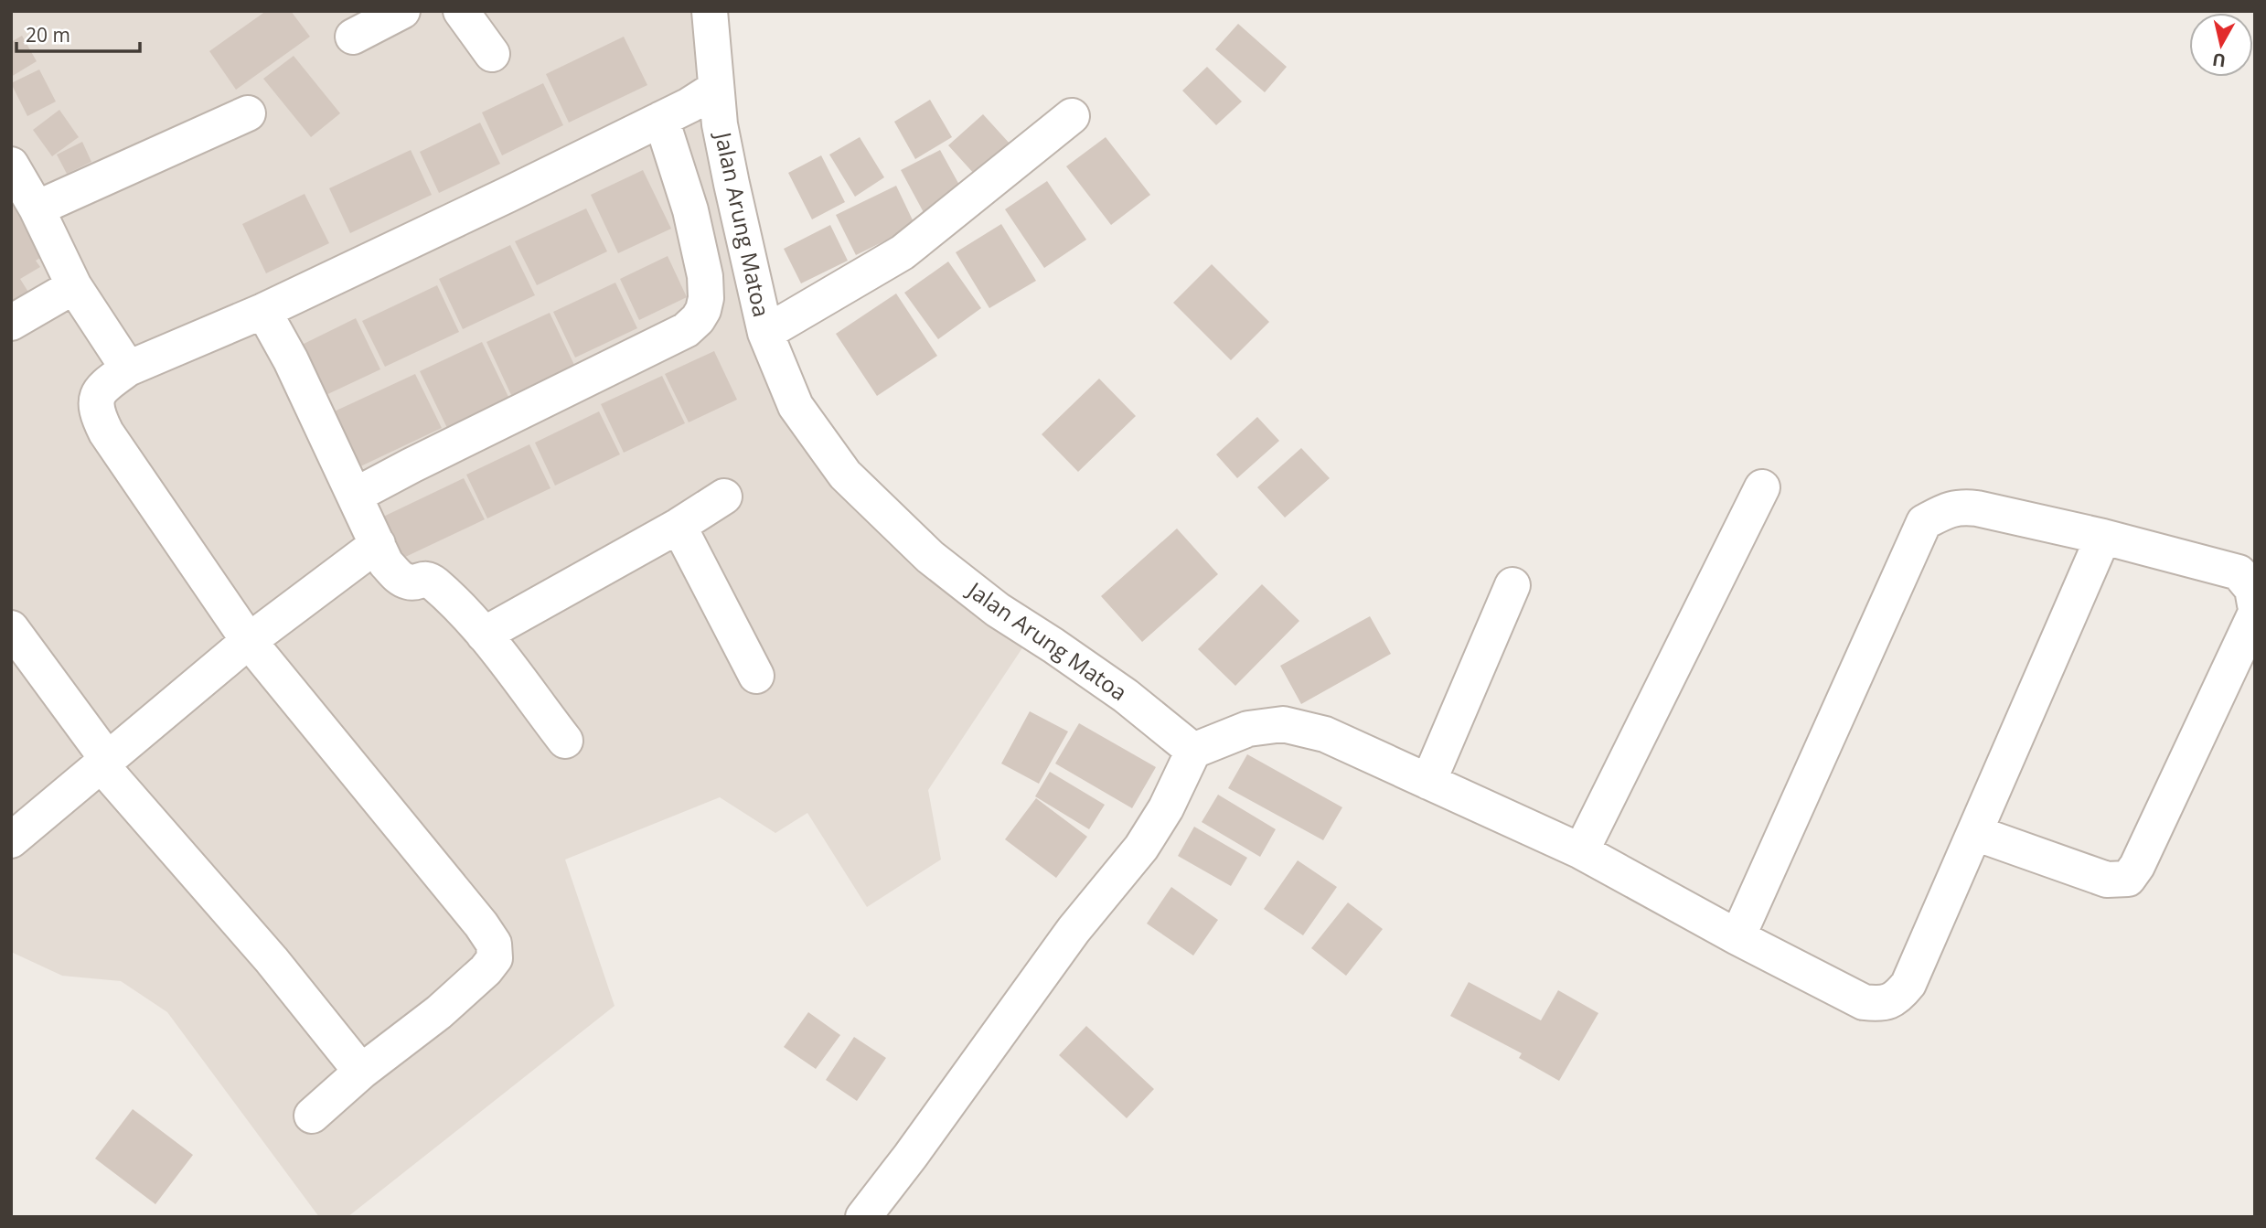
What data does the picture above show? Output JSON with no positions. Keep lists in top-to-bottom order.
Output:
{
  "streets": {
    "street": ["Jalan Arung Matoa"]
  },
  "scale_bar": "20 m",
  "north": "bottom"
}
